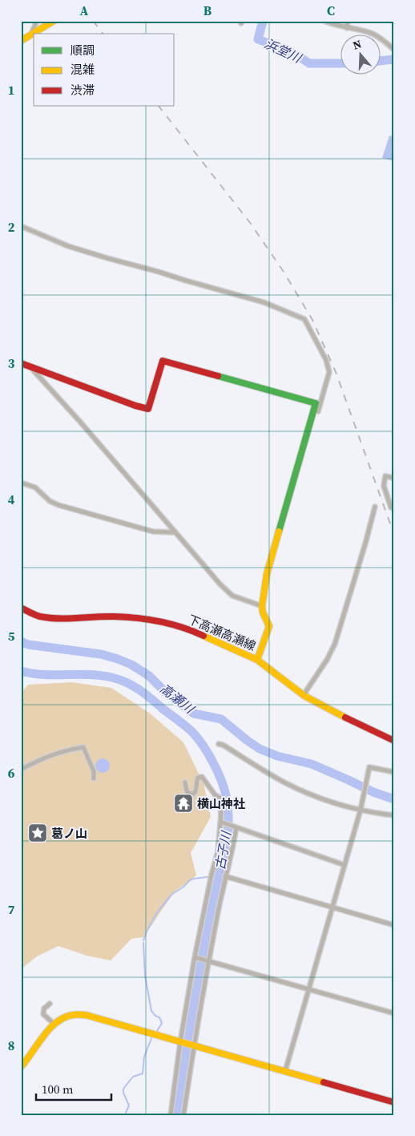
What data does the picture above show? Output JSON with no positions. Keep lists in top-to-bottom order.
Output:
{
  "streets": {
    "street": ["下高瀬高瀬線"]
  },
  "water": ["浜堂川", "高瀬川", "古子川"],
  "places": {
    "temple": ["横山神社"],
    "place": ["葛ノ山"]
  },
  "legend": ["順調", "混雑", "渋滞"],
  "scale_bar": "100 m",
  "north": "top",
  "grid": {
    "columns": ["A", "B", "C"],
    "rows": [
      "1",
      "2",
      "3",
      "4",
      "5",
      "6",
      "7",
      "8"
    ]
  }
}
